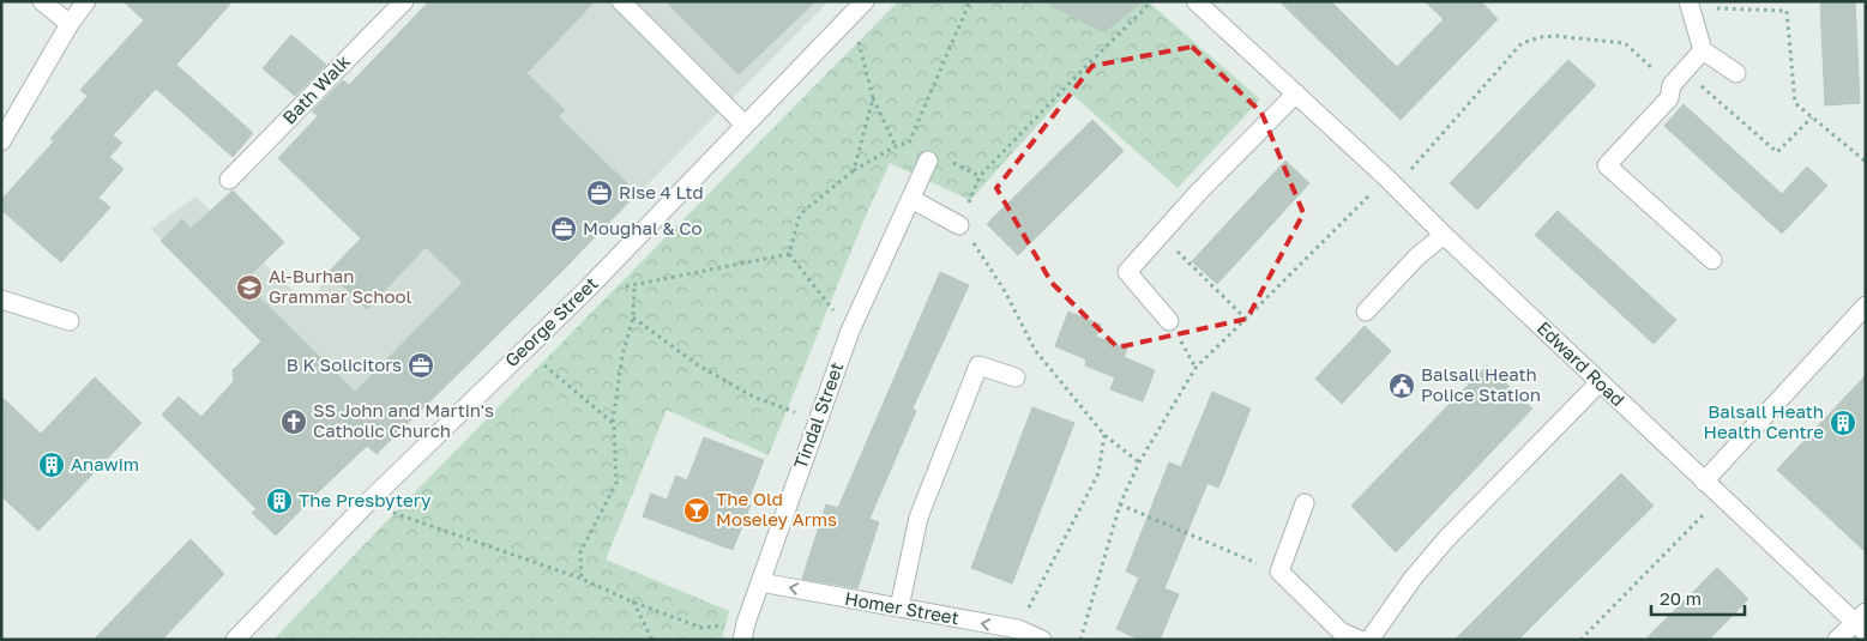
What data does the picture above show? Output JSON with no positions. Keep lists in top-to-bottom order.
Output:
{
  "streets": {
    "street": [
      "Bath Walk",
      "George Street",
      "Edward Road",
      "Tindal Street",
      "Homer Street"
    ]
  },
  "crossings": [
    ["Tindal Street", "Homer Street"]
  ],
  "one_way": ["Homer Street"],
  "places": {
    "office": ["Rise 4 Ltd", "Moughal & Co", "B K Solicitors"],
    "school or university": ["Al-Burhan Grammar School"],
    "public building": ["Balsall Heath Police Station"],
    "church": ["SS John and Martin's Catholic Church"],
    "building": ["Balsall Heath Health Centre", "Anawim", "The Presbytery"],
    "bar": ["The Old Moseley Arms"]
  },
  "scale_bar": "20 m"
}
